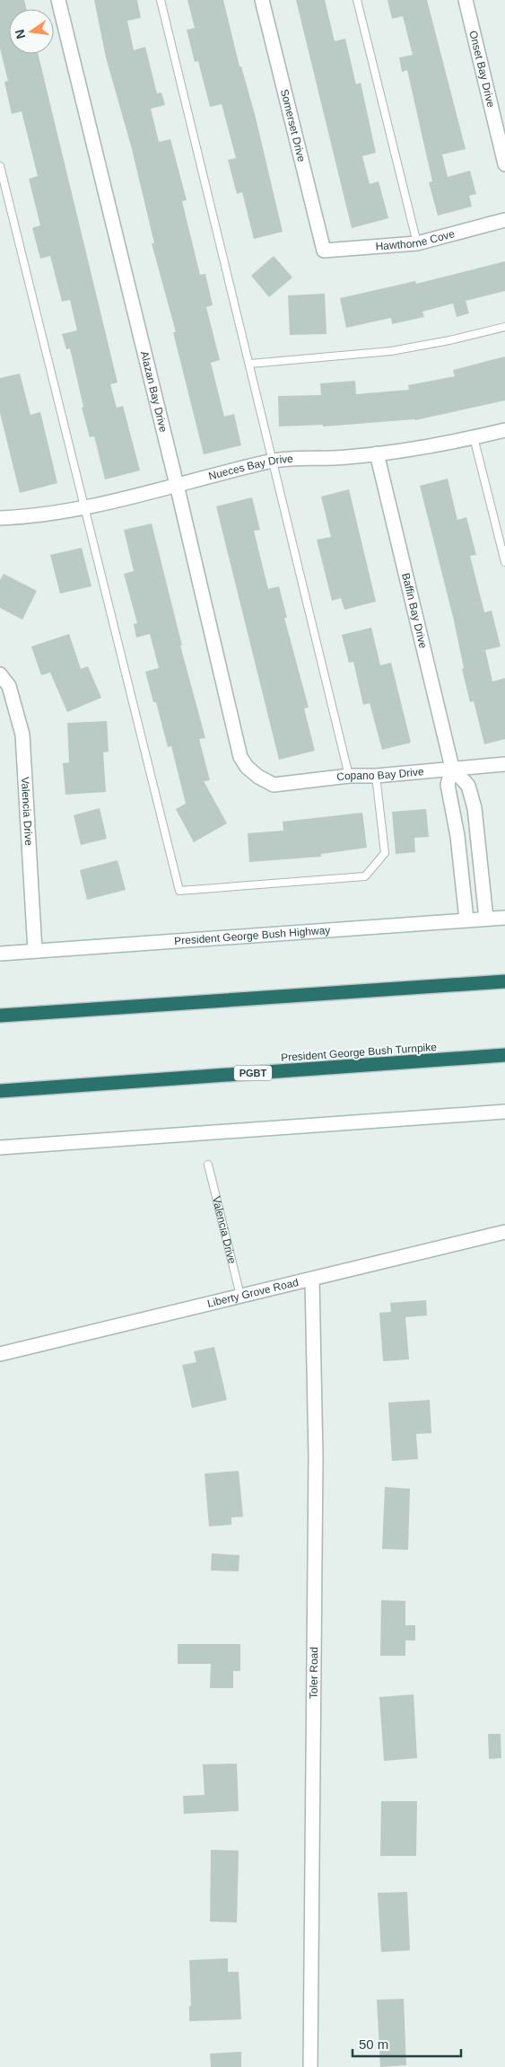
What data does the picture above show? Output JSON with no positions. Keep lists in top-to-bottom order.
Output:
{
  "streets": {
    "highway": ["President George Bush Turnpike", "PGBT"],
    "street": [
      "Onset Bay Drive",
      "Somerset Drive",
      "Hawthorne Cove",
      "Alazan Bay Drive",
      "Nueces Bay Drive",
      "Baffin Bay Drive",
      "Copano Bay Drive",
      "Valencia Drive",
      "President George Bush Highway",
      "Liberty Grove Road",
      "Toler Road"
    ]
  },
  "crossings": [
    ["Somerset Drive", "Hawthorne Cove"],
    ["Alazan Bay Drive", "Nueces Bay Drive"],
    ["Alazan Bay Drive", "Copano Bay Drive"],
    ["Nueces Bay Drive", "Baffin Bay Drive"],
    ["Baffin Bay Drive", "Copano Bay Drive"],
    ["Baffin Bay Drive", "President George Bush Highway"],
    ["Valencia Drive", "President George Bush Highway"],
    ["Valencia Drive", "Liberty Grove Road"],
    ["Liberty Grove Road", "Toler Road"]
  ],
  "scale_bar": "50 m",
  "north": "left"
}
